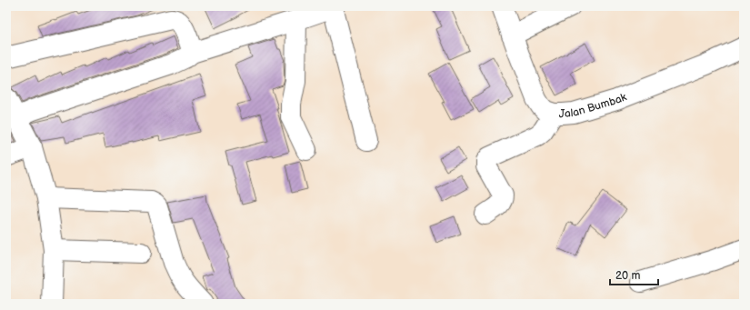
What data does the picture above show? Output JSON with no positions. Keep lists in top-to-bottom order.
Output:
{
  "streets": {
    "street": ["Jalan Bumbak"]
  },
  "scale_bar": "20 m"
}
